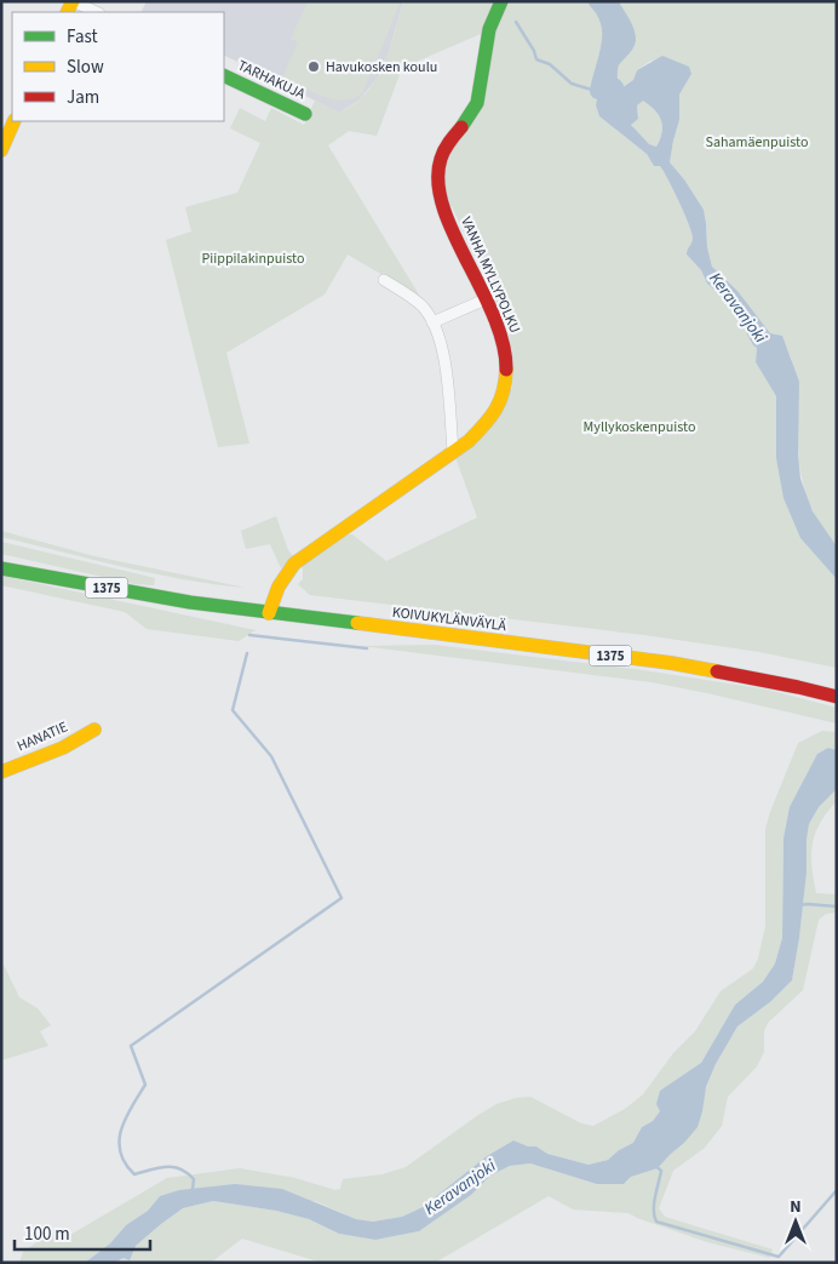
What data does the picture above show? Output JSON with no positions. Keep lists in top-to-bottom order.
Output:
{
  "streets": {
    "main road": [
      "TARHAKUJA",
      "VANHA MYLLYPOLKU",
      "1375",
      "KOIVUKYLÄNVÄYLÄ",
      "HANATIE"
    ]
  },
  "crossings": [
    ["VANHA MYLLYPOLKU", "KOIVUKYLÄNVÄYLÄ"]
  ],
  "water": ["Keravanjoki"],
  "parks": ["Sahamäenpuisto", "Piippilakinpuisto", "Myllykoskenpuisto"],
  "places": ["Havukosken koulu"],
  "legend": ["Fast", "Slow", "Jam"],
  "scale_bar": "100 m",
  "north": "top"
}
